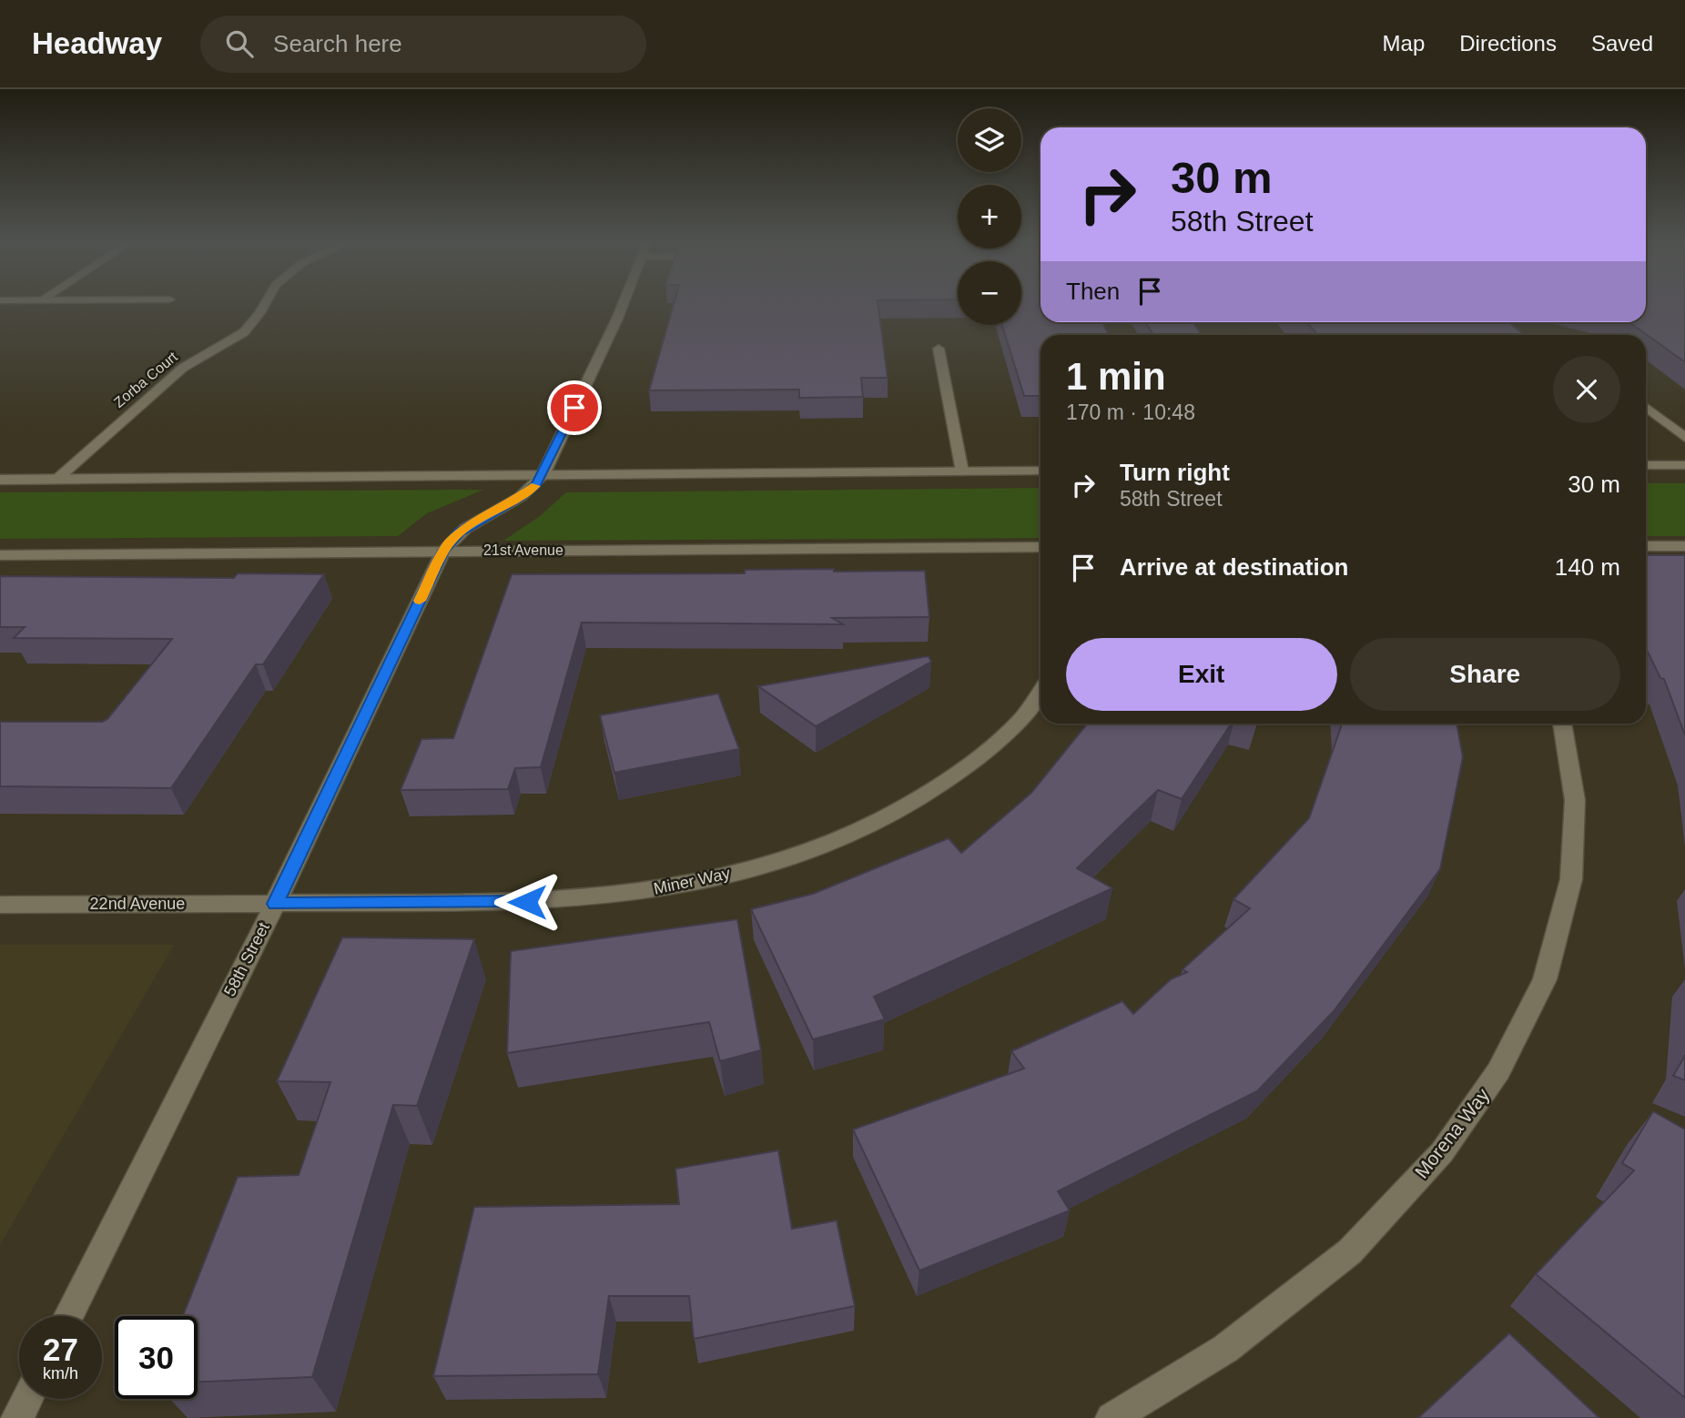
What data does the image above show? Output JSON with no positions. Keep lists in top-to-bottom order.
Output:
{
  "streets": {
    "street": [
      "Zorba Court",
      "21st Avenue",
      "Miner Way",
      "22nd Avenue",
      "58th Street",
      "Morena Way"
    ]
  },
  "crossings": [
    ["21st Avenue", "58th Street"],
    ["Miner Way", "22nd Avenue"],
    ["Miner Way", "58th Street"],
    ["22nd Avenue", "58th Street"]
  ],
  "page": {
    "header": "Headway",
    "search": "Search here",
    "nav": ["Map", "Directions", "Saved"],
    "map_buttons": ["+", "−"],
    "turn": ["30 m", "58th Street"],
    "then": "Then",
    "heading": ["1 min", "170 m · 10:48"],
    "list": [
      {
        "name": "Turn right",
        "note": "58th Street",
        "value": "30 m"
      },
      {
        "name": "Arrive at destination",
        "value": "140 m"
      }
    ],
    "buttons": ["Exit", "Share"],
    "speed": "27 km/h",
    "limit": "30"
  }
}
